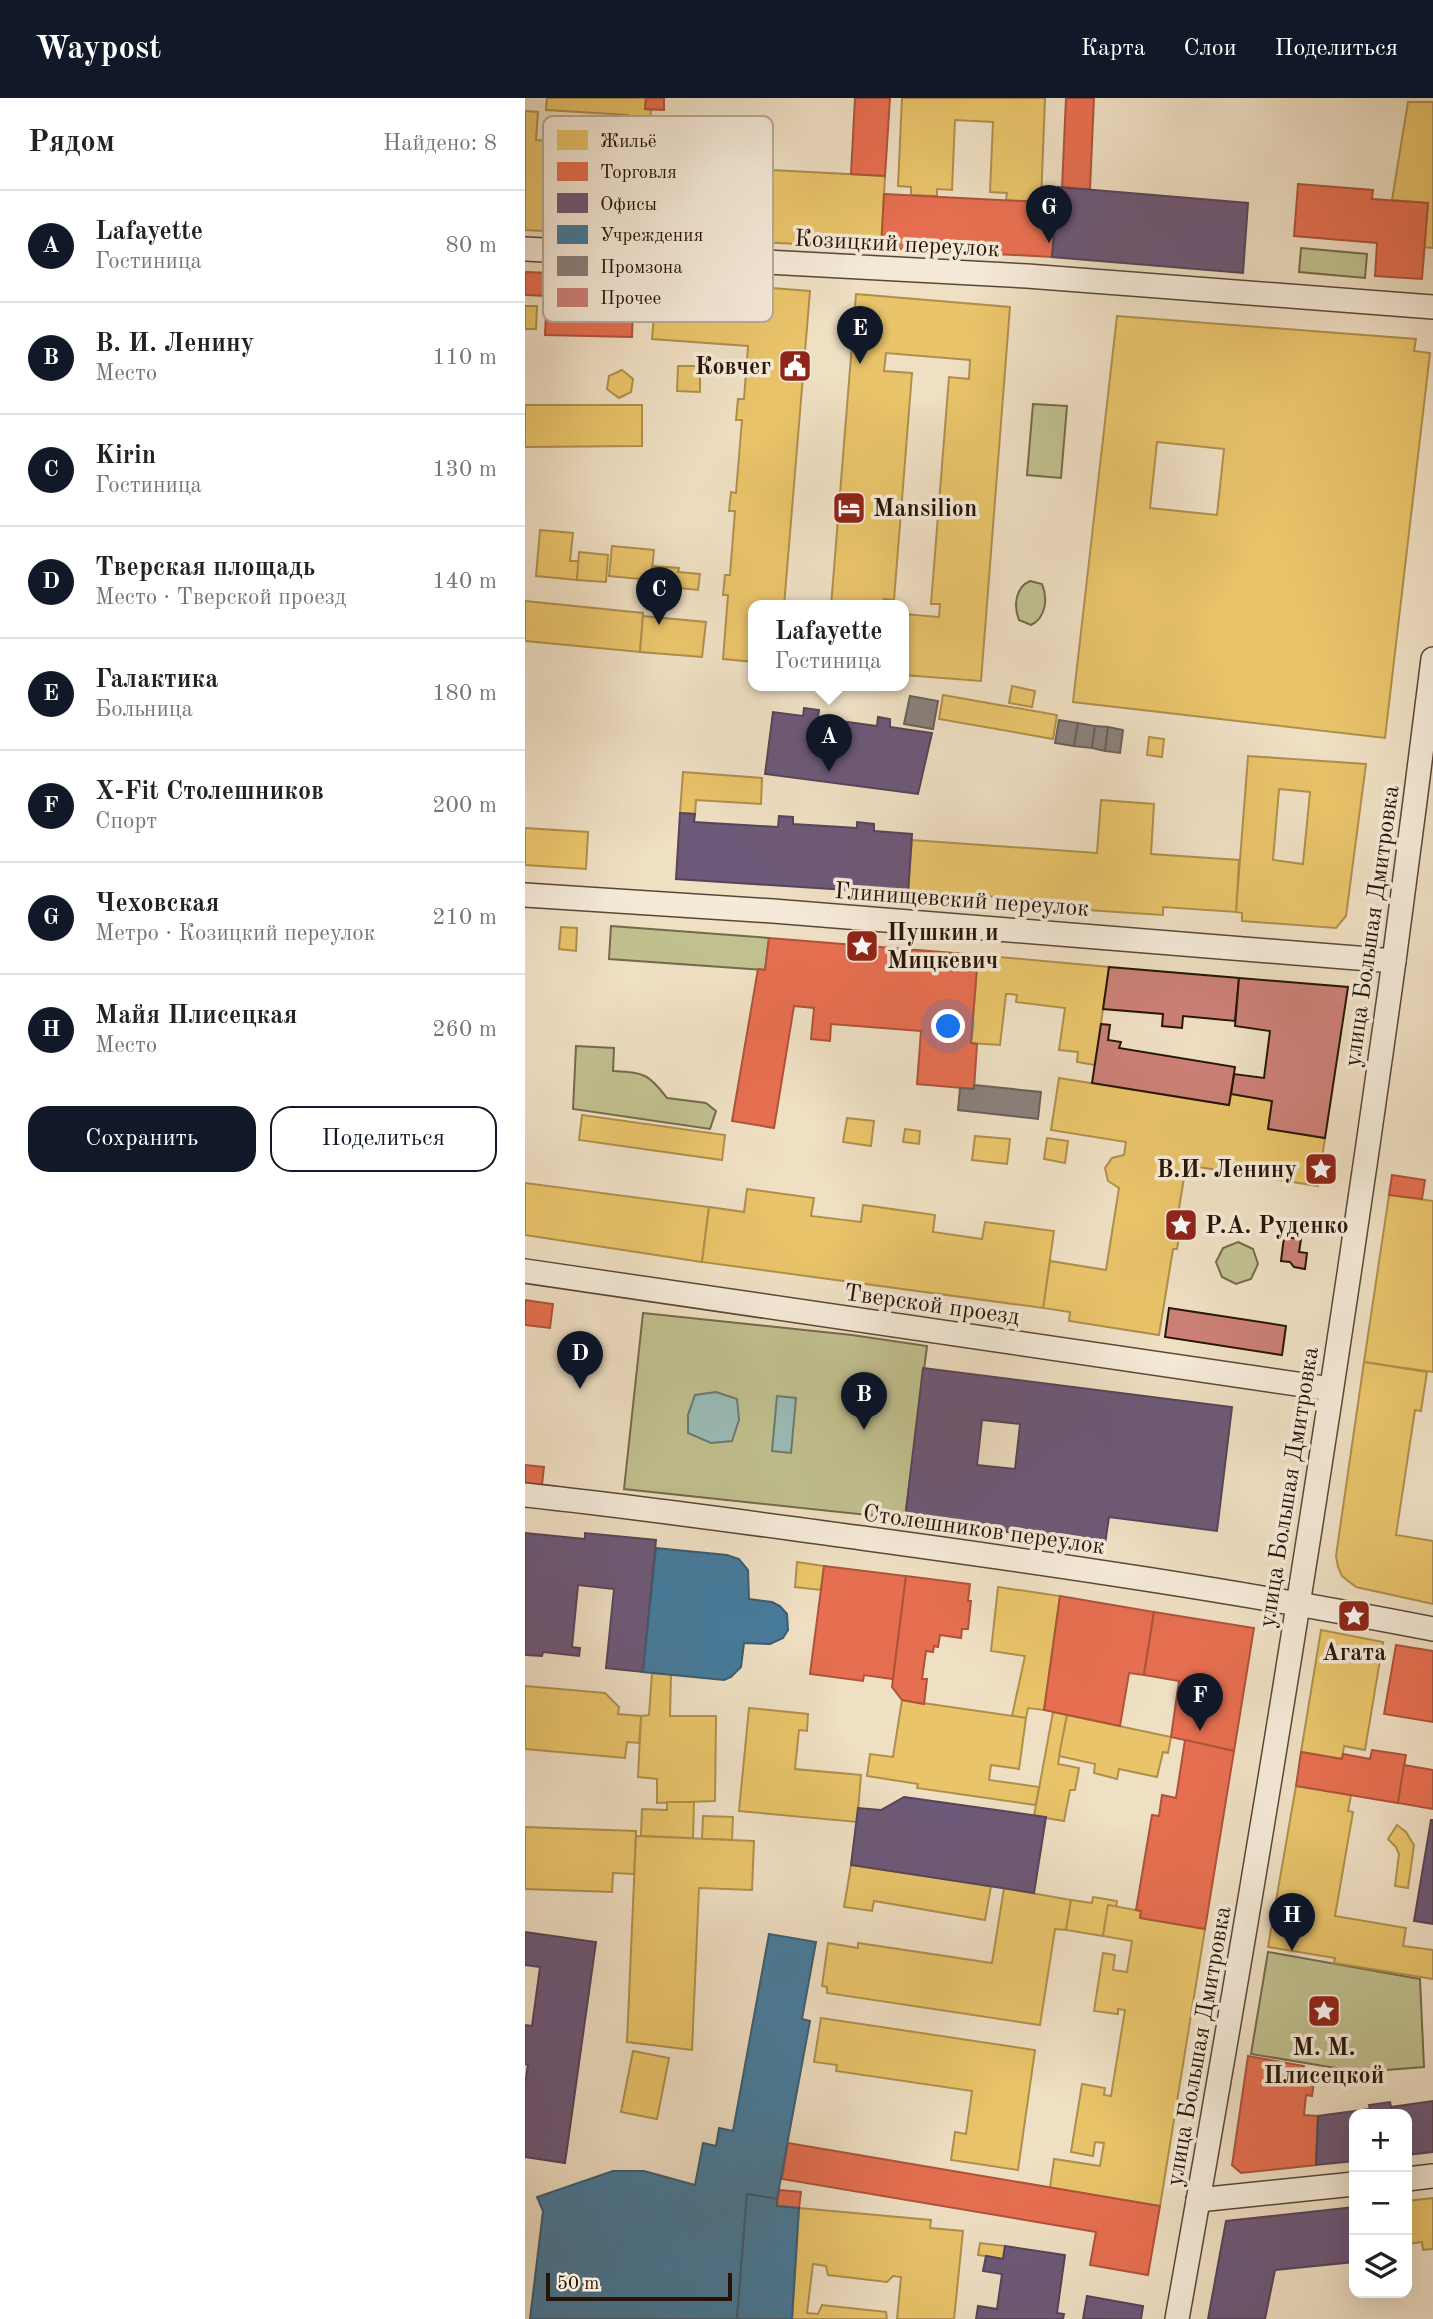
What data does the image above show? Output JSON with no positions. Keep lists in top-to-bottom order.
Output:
{
  "streets": {
    "street": [
      "Козицкий переулок",
      "Глинищевский переулок",
      "улица Большая Дмитровка",
      "Тверской проезд",
      "Столешников переулок"
    ]
  },
  "crossings": [
    ["Глинищевский переулок", "улица Большая Дмитровка"],
    ["улица Большая Дмитровка", "Тверской проезд"],
    ["улица Большая Дмитровка", "Столешников переулок"]
  ],
  "places": {
    "public building": ["Ковчег"],
    "hotel": ["Mansilion"],
    "place": [
      "Пушкин и Мицкевич",
      "В.И. Ленину",
      "Р.А. Руденко",
      "Агата",
      "М. М. Плисецкой"
    ]
  },
  "legend": [
    "Жильё",
    "Торговля",
    "Офисы",
    "Учреждения",
    "Промзона",
    "Прочее"
  ],
  "scale_bar": "50 m",
  "page": {
    "header": "Waypost",
    "nav": ["Карта", "Слои", "Поделиться"],
    "heading": ["Рядом", "Найдено: 8"],
    "pins": [
      "G",
      "E",
      "C",
      "A",
      "D",
      "B",
      "F",
      "H"
    ],
    "list": [
      {
        "mark": "A",
        "name": "Lafayette",
        "note": "Гостиница",
        "value": "80 m"
      },
      {
        "mark": "B",
        "name": "В. И. Ленину",
        "note": "Место",
        "value": "110 m"
      },
      {
        "mark": "C",
        "name": "Kirin",
        "note": "Гостиница",
        "value": "130 m"
      },
      {
        "mark": "D",
        "name": "Тверская площадь",
        "note": "Место · Тверской проезд",
        "value": "140 m"
      },
      {
        "mark": "E",
        "name": "Галактика",
        "note": "Больница",
        "value": "180 m"
      },
      {
        "mark": "F",
        "name": "X-Fit Столешников",
        "note": "Спорт",
        "value": "200 m"
      },
      {
        "mark": "G",
        "name": "Чеховская",
        "note": "Метро · Козицкий переулок",
        "value": "210 m"
      },
      {
        "mark": "H",
        "name": "Майя Плисецкая",
        "note": "Место",
        "value": "260 m"
      }
    ],
    "popup": ["Lafayette", "Гостиница"],
    "buttons": ["Сохранить", "Поделиться"],
    "map_buttons": ["+", "−"],
    "scale": "50 m"
  }
}
